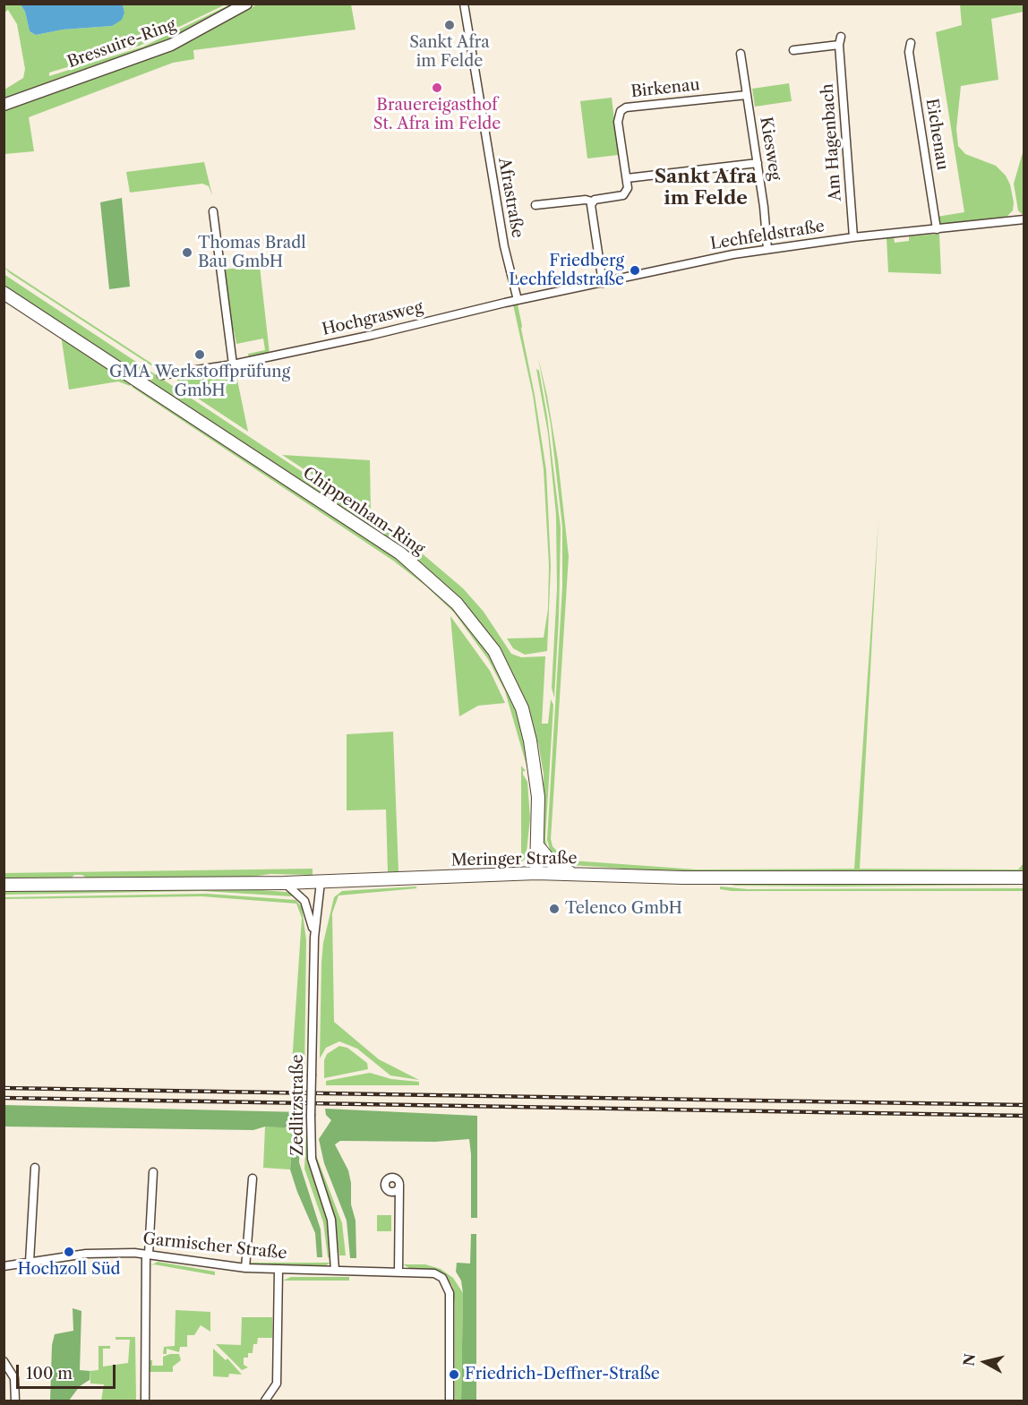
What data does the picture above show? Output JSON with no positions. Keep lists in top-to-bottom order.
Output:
{
  "streets": {
    "main road": ["Bressuire-Ring", "Chippenham-Ring", "Meringer Straße"],
    "street": [
      "Birkenau",
      "Eichenau",
      "Am Hagenbach",
      "Kiesweg",
      "Afrastraße",
      "Lechfeldstraße",
      "Hochgrasweg",
      "Zedlitzstraße",
      "Garmischer Straße"
    ]
  },
  "crossings": [
    ["Birkenau", "Kiesweg"],
    ["Eichenau", "Lechfeldstraße"],
    ["Am Hagenbach", "Lechfeldstraße"],
    ["Kiesweg", "Lechfeldstraße"],
    ["Afrastraße", "Lechfeldstraße"],
    ["Afrastraße", "Hochgrasweg"],
    ["Lechfeldstraße", "Hochgrasweg"],
    ["Chippenham-Ring", "Meringer Straße"],
    ["Meringer Straße", "Zedlitzstraße"],
    ["Zedlitzstraße", "Garmischer Straße"]
  ],
  "districts": ["Sankt Afra im Felde"],
  "places": [
    "Sankt Afra im Felde",
    "Brauereigasthof St. Afra im Felde",
    "Thomas Bradl Bau GmbH",
    "Friedberg Lechfeldstraße",
    "GMA Werkstoffprüfung GmbH",
    "Telenco GmbH",
    "Hochzoll Süd",
    "Friedrich-Deffner-Straße"
  ],
  "scale_bar": "100 m",
  "north": "left"
}
